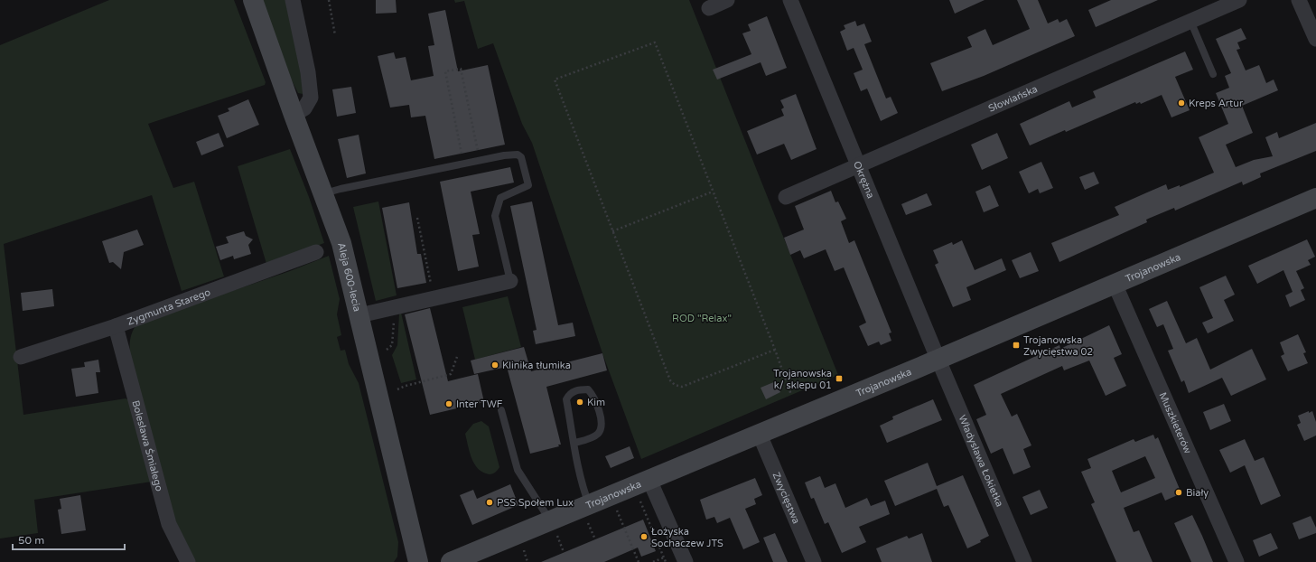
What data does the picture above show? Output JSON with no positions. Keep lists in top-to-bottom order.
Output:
{
  "streets": {
    "street": [
      "Słowiańska",
      "Okrężna",
      "Trojanowska",
      "Aleja 600-lecia",
      "Zygmunta Starego",
      "Muszkieterów",
      "Bolesława Śmiałego",
      "Władysława Łokietka",
      "Zwycięstwa"
    ]
  },
  "crossings": [
    ["Słowiańska", "Okrężna"],
    ["Okrężna", "Trojanowska"],
    ["Okrężna", "Władysława Łokietka"],
    ["Trojanowska", "Muszkieterów"],
    ["Trojanowska", "Władysława Łokietka"],
    ["Trojanowska", "Zwycięstwa"],
    ["Zygmunta Starego", "Bolesława Śmiałego"]
  ],
  "parks": ["ROD \"Relax\""],
  "places": {
    "other": [
      "Kreps Artur",
      "Klinika tłumika",
      "Kim",
      "Inter TWF",
      "Biały",
      "PSS Społem Lux",
      "Łożyska Sochaczew JTS"
    ],
    "transit": ["Trojanowska Zwycięstwa 02", "Trojanowska k/ sklepu 01"]
  },
  "scale_bar": "50 m"
}
